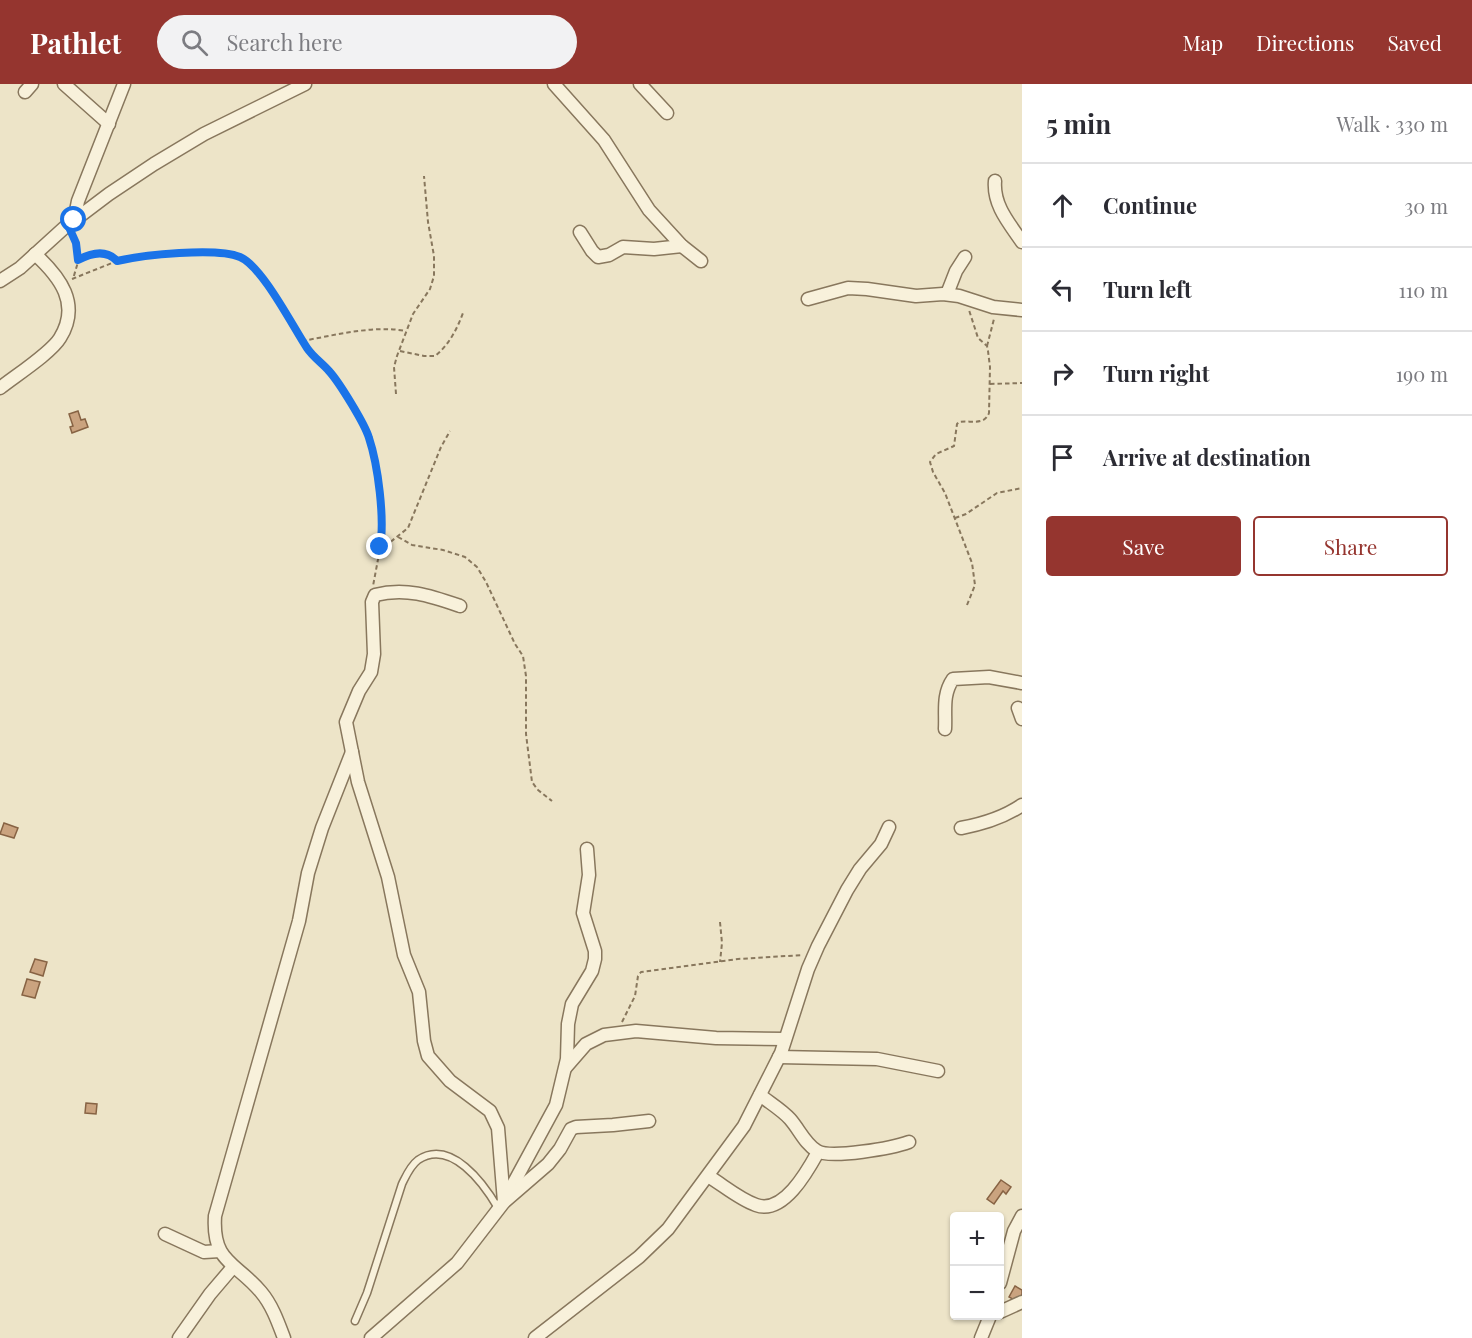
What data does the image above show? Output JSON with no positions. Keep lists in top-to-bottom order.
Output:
{
  "page": {
    "header": "Pathlet",
    "search": "Search here",
    "nav": ["Map", "Directions", "Saved"],
    "heading": ["5 min", "Walk · 330 m"],
    "list": [
      ["Continue", "30 m"],
      ["Turn left", "110 m"],
      ["Turn right", "190 m"],
      "Arrive at destination"
    ],
    "buttons": ["Save", "Share"],
    "map_buttons": ["+", "−"]
  }
}
